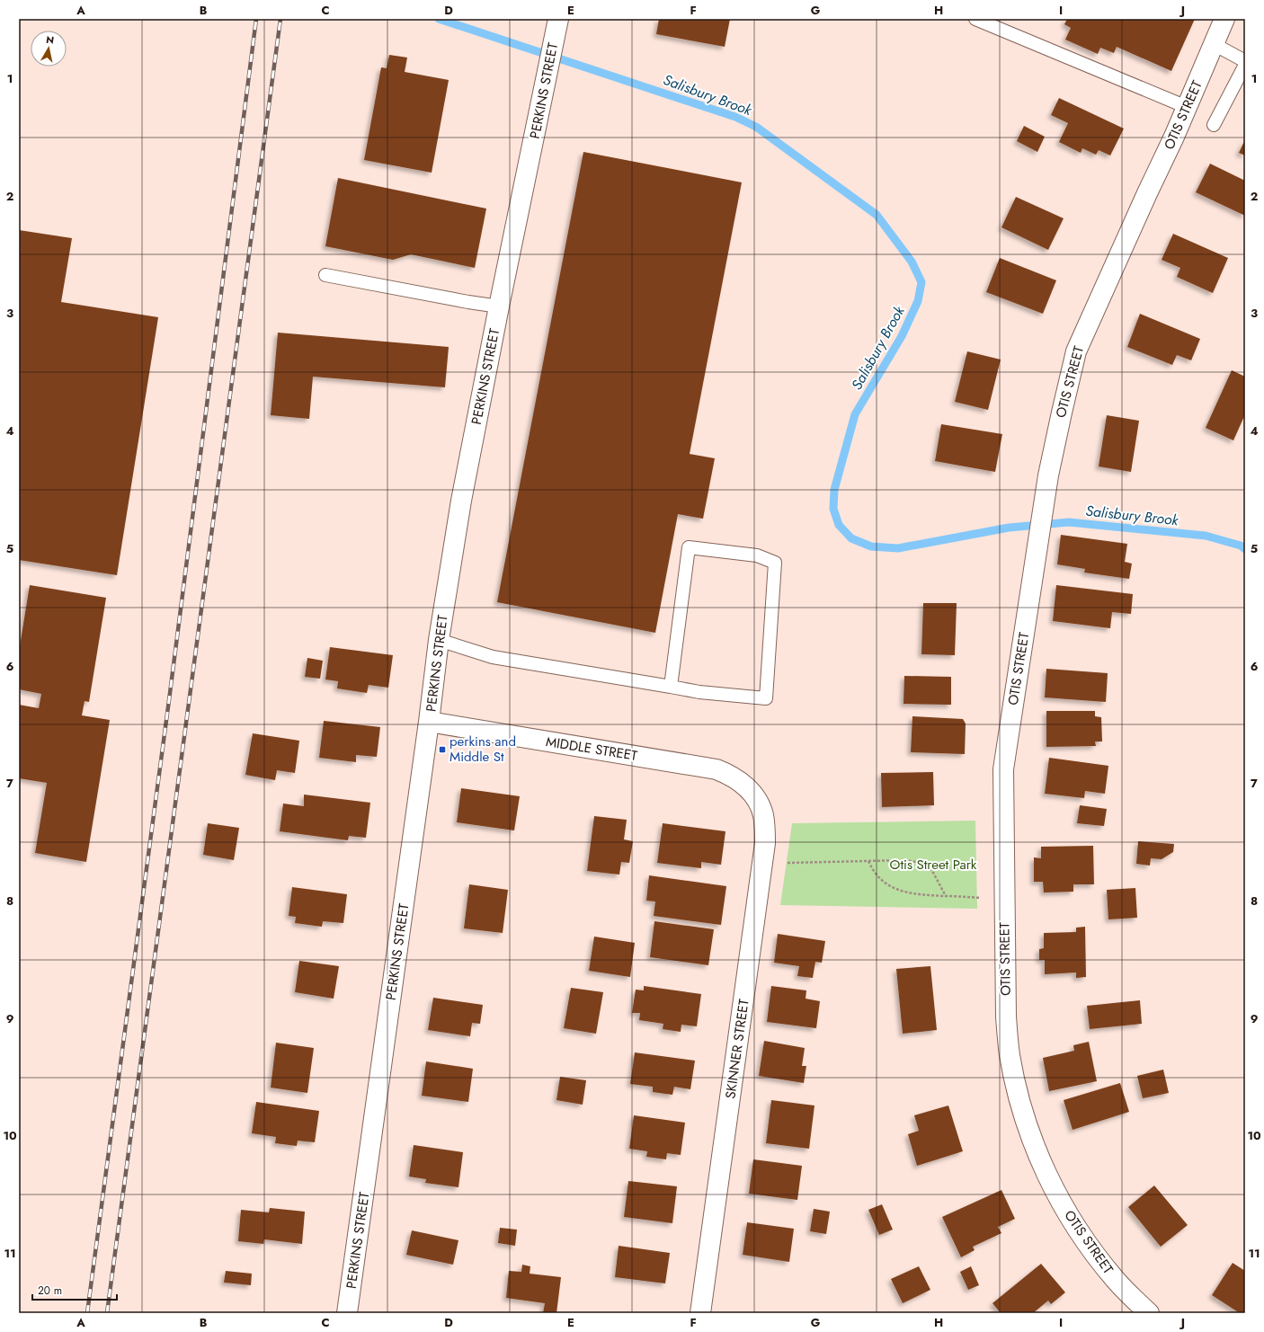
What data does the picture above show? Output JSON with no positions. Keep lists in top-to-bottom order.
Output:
{
  "streets": {
    "street": [
      "PERKINS STREET",
      "OTIS STREET",
      "MIDDLE STREET",
      "SKINNER STREET"
    ]
  },
  "crossings": [
    ["PERKINS STREET", "MIDDLE STREET"],
    ["MIDDLE STREET", "SKINNER STREET"]
  ],
  "water": ["Salisbury Brook"],
  "parks": ["Otis Street Park"],
  "places": {
    "transit": ["perkins and Middle St"]
  },
  "scale_bar": "20 m",
  "north": "top",
  "grid": {
    "columns": [
      "A",
      "B",
      "C",
      "D",
      "E",
      "F",
      "G",
      "H",
      "I",
      "J"
    ],
    "rows": [
      "1",
      "2",
      "3",
      "4",
      "5",
      "6",
      "7",
      "8",
      "9",
      "10",
      "11"
    ]
  }
}
